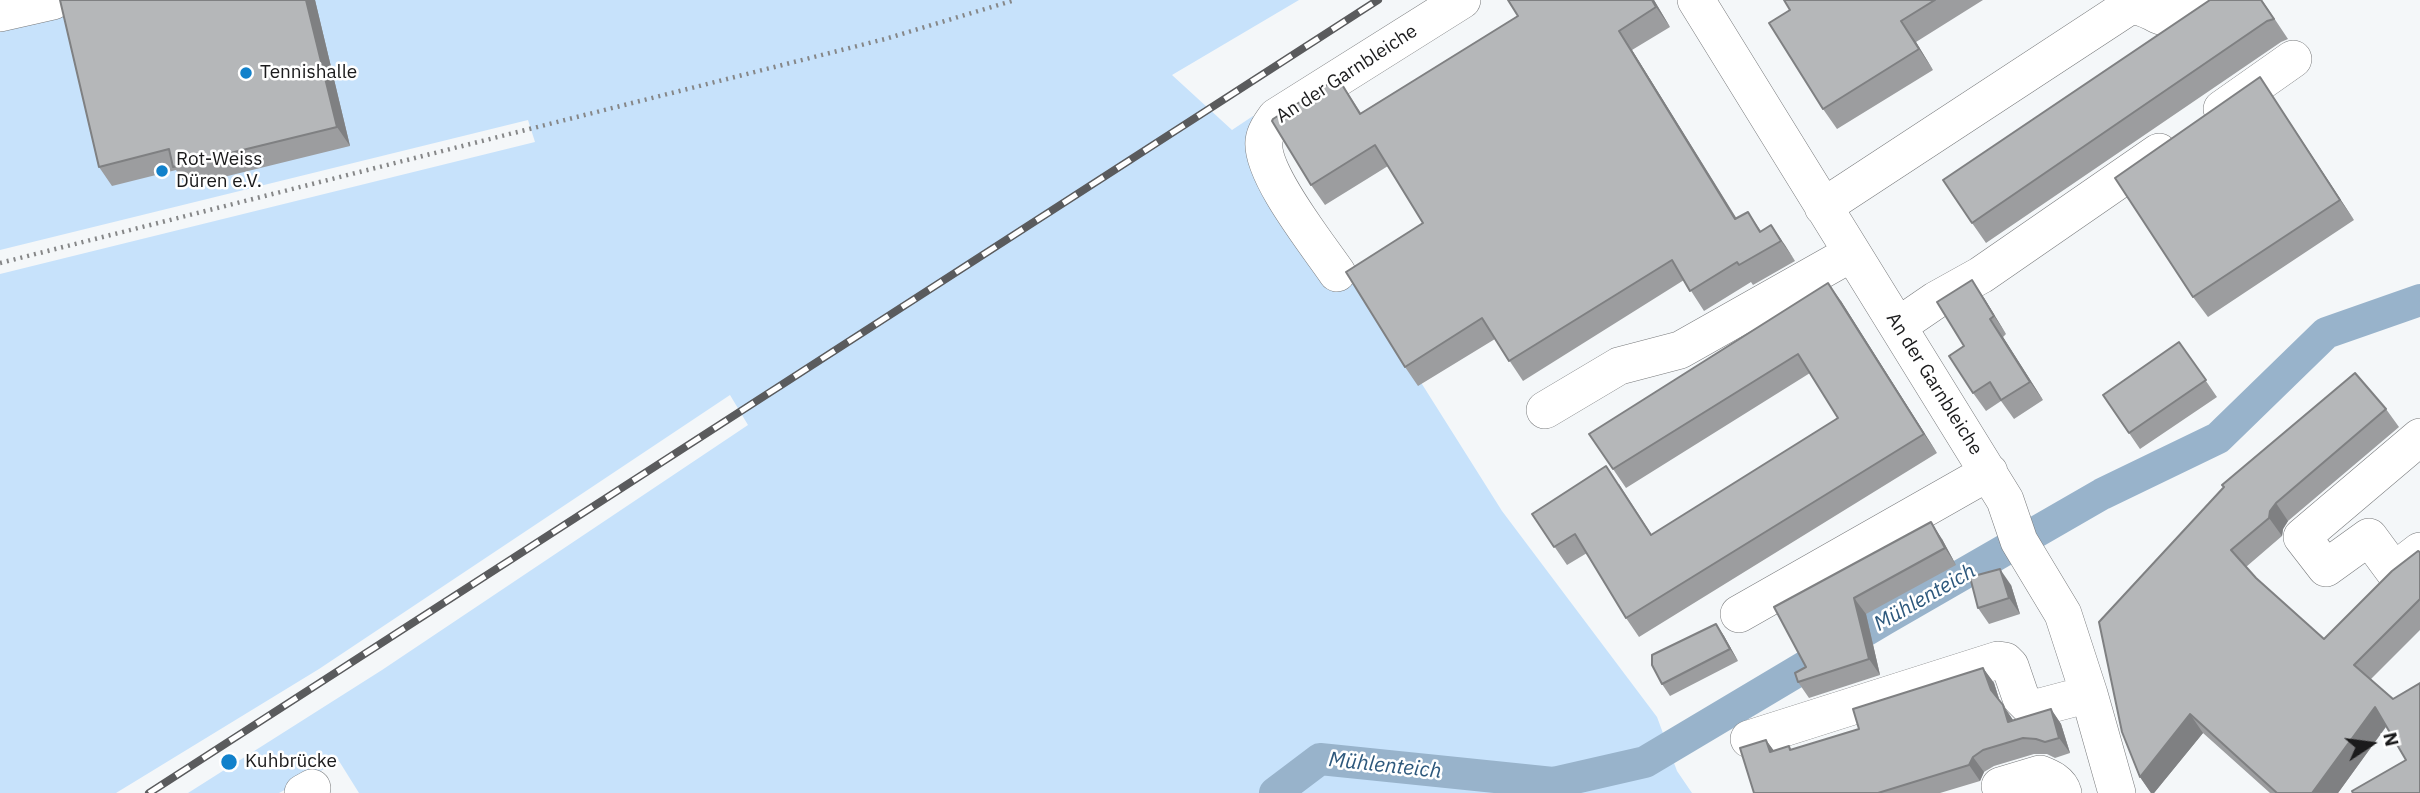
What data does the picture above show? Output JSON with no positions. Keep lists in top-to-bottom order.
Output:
{
  "streets": {
    "street": ["An der Garnbleiche"]
  },
  "water": ["Mühlenteich"],
  "places": ["Tennishalle", "Rot-Weiss Düren e.V.", "Kuhbrücke"],
  "north": "right"
}
